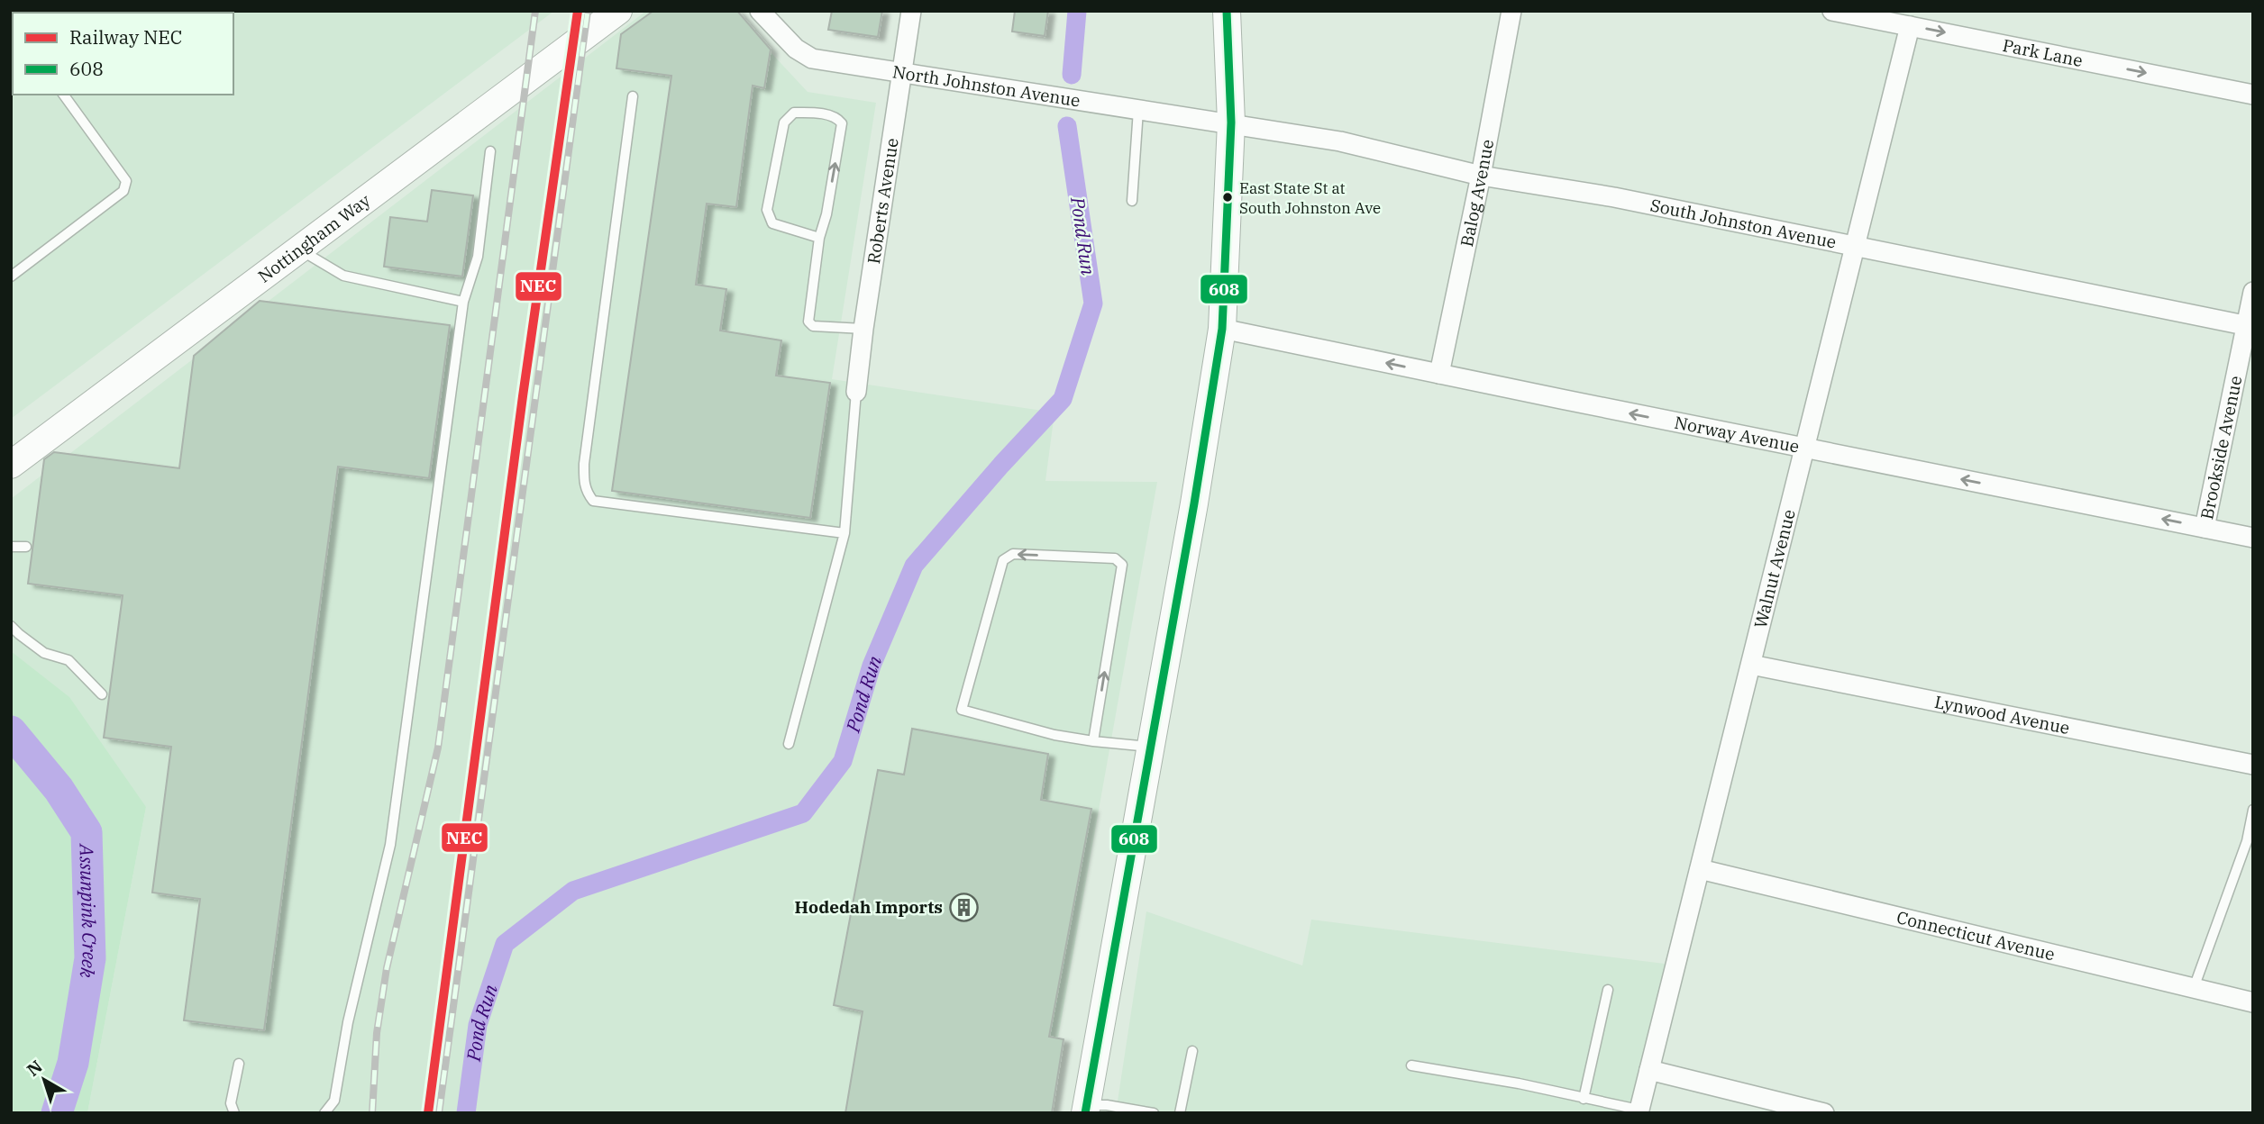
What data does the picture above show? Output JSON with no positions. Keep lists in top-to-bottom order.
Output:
{
  "streets": {
    "street": [
      "Park Lane",
      "North Johnston Avenue",
      "Balog Avenue",
      "Roberts Avenue",
      "South Johnston Avenue",
      "Nottingham Way",
      "Norway Avenue",
      "Brookside Avenue",
      "Walnut Avenue",
      "Lynwood Avenue",
      "Connecticut Avenue"
    ]
  },
  "crossings": [
    ["Park Lane", "Walnut Avenue"],
    ["North Johnston Avenue", "Roberts Avenue"],
    ["North Johnston Avenue", "South Johnston Avenue"],
    ["Balog Avenue", "South Johnston Avenue"],
    ["Balog Avenue", "Norway Avenue"],
    ["South Johnston Avenue", "Brookside Avenue"],
    ["South Johnston Avenue", "Walnut Avenue"],
    ["Norway Avenue", "Brookside Avenue"],
    ["Norway Avenue", "Walnut Avenue"],
    ["Walnut Avenue", "Lynwood Avenue"],
    ["Walnut Avenue", "Connecticut Avenue"]
  ],
  "one_way": ["Park Lane", "Norway Avenue"],
  "water": ["Pond Run", "Assunpink Creek"],
  "places": {
    "other": ["East State St at South Johnston Ave"],
    "building": ["Hodedah Imports"]
  },
  "lines": ["rail line NEC", "transit line 608"],
  "legend": ["Railway NEC", "608"],
  "north": "top left"
}
